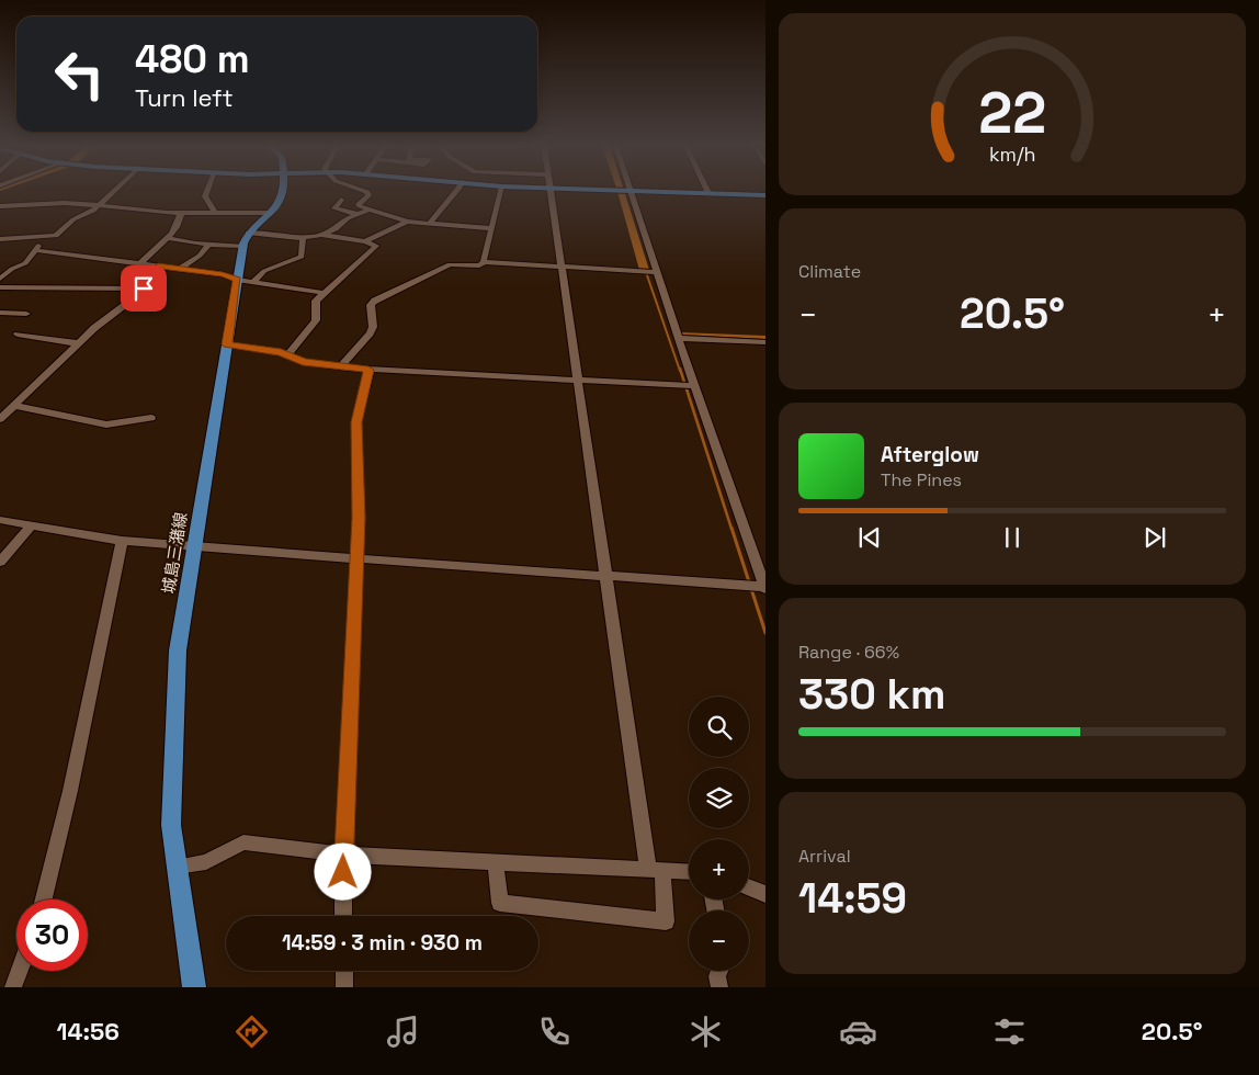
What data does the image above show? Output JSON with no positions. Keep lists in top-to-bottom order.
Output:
{
  "streets": {
    "main road": ["城島三潴線"]
  },
  "page": {
    "turn": ["480 m", "Turn left"],
    "tile": [
      "Climate",
      ["Range · 66%", "330 km"],
      ["Arrival", "14:59"]
    ],
    "heat": ["−", "20.5°", "+"],
    "song": ["Afterglow", "The Pines"],
    "map_buttons": ["+", "−"],
    "limit": "30",
    "trip": "14:59 · 3 min · 930 m",
    "tabs": ["14:56", "20.5°"],
    "gauge": ["22", "km/h"]
  }
}
